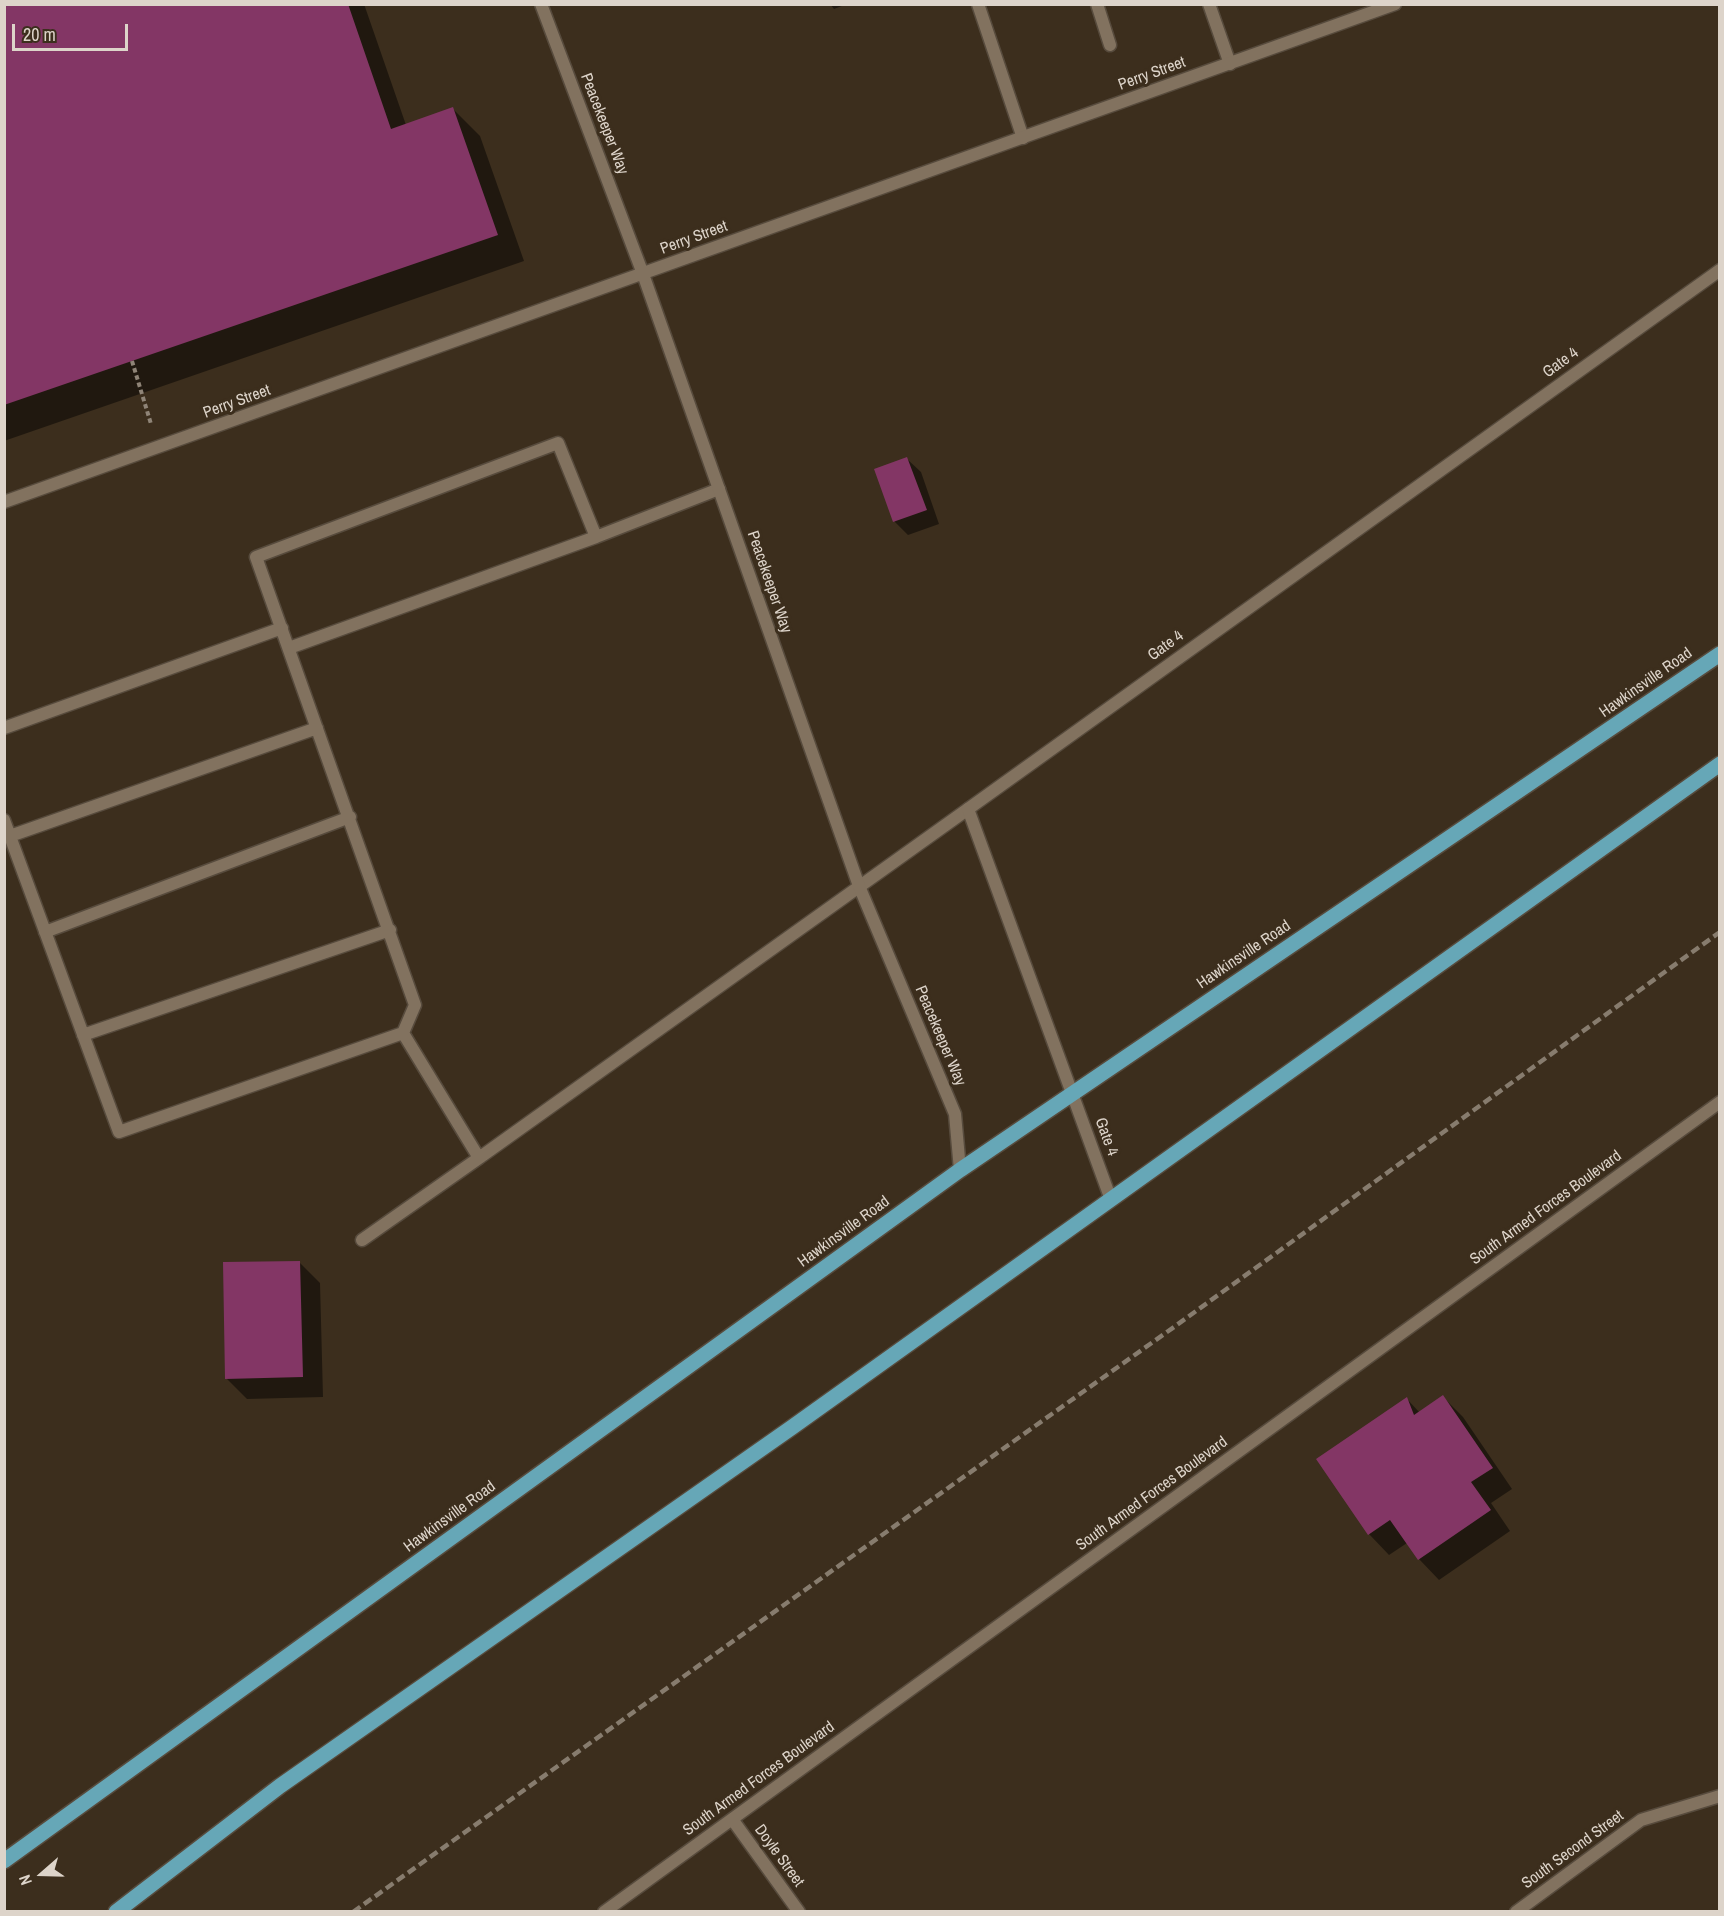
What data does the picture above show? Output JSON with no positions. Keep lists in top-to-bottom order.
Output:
{
  "streets": {
    "main road": ["Hawkinsville Road"],
    "street": [
      "Perry Street",
      "Peacekeeper Way",
      "Gate 4",
      "South Armed Forces Boulevard",
      "South Second Street",
      "Doyle Street"
    ]
  },
  "crossings": [
    ["Perry Street", "Peacekeeper Way"],
    ["Peacekeeper Way", "Hawkinsville Road"],
    ["Gate 4", "Hawkinsville Road"],
    ["South Armed Forces Boulevard", "Doyle Street"]
  ],
  "scale_bar": "20 m",
  "north": "left"
}
